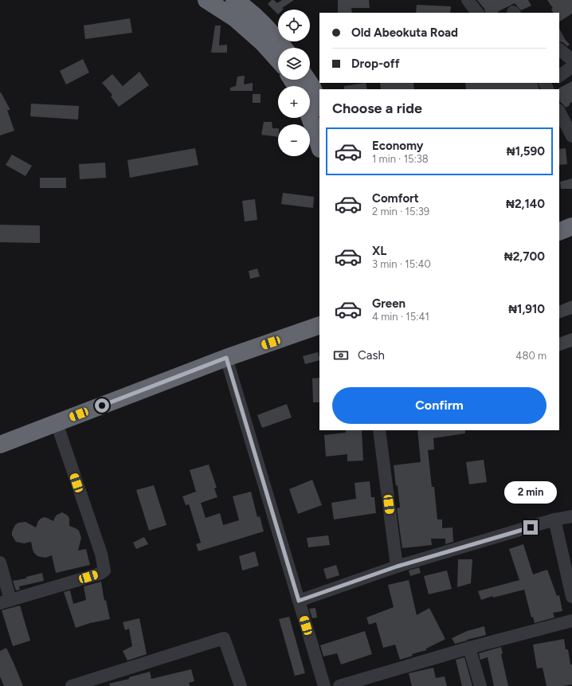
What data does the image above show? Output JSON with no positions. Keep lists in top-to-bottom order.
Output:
{
  "page": {
    "map_buttons": ["+", "−"],
    "banner": ["Old Abeokuta Road", "Drop-off"],
    "heading": "Choose a ride",
    "list": [
      {
        "name": "Economy",
        "note": "1 min · 15:38",
        "value": "₦1,590"
      },
      {
        "name": "Comfort",
        "note": "2 min · 15:39",
        "value": "₦2,140"
      },
      {
        "name": "XL",
        "note": "3 min · 15:40",
        "value": "₦2,700"
      },
      {
        "name": "Green",
        "note": "4 min · 15:41",
        "value": "₦1,910"
      }
    ],
    "pay": ["Cash", "480 m"],
    "buttons": "Confirm",
    "bubble": "2 min"
  }
}
